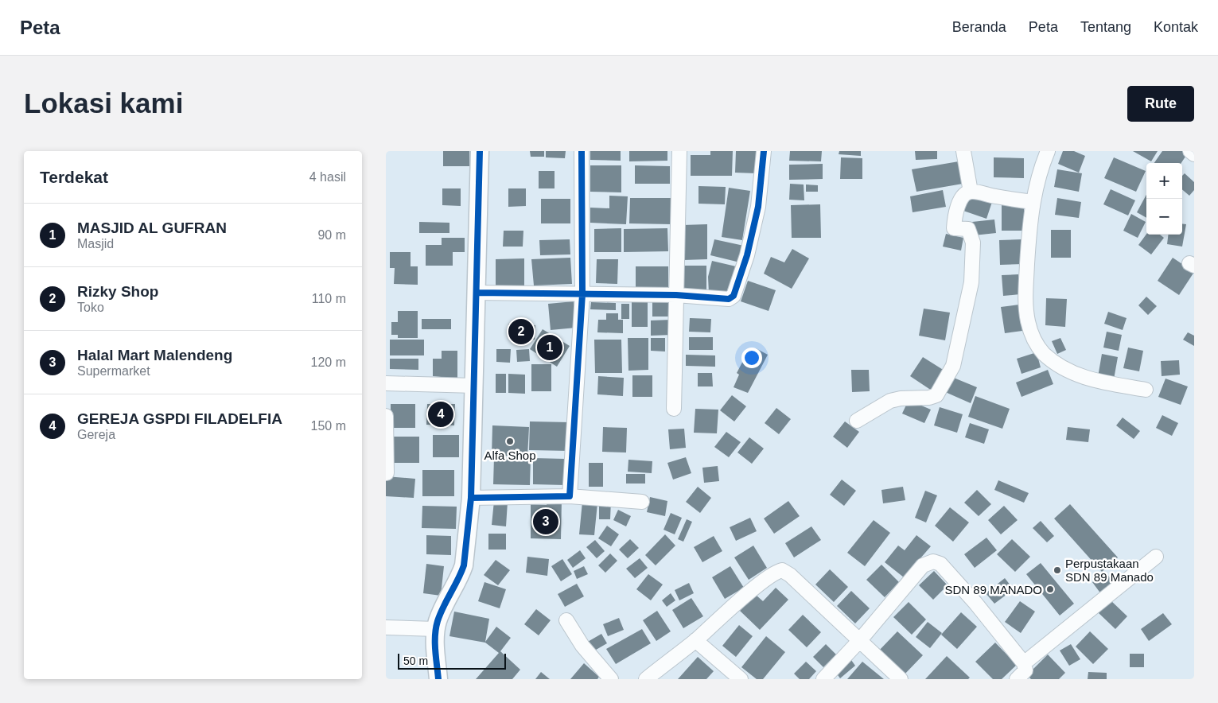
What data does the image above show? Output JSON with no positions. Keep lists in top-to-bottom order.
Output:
{
  "places": ["Alfa Shop", "Perpustakaan SDN 89 Manado", "SDN 89 MANADO"],
  "scale_bar": "50 m",
  "page": {
    "header": "Peta",
    "nav": [
      "Beranda",
      "Peta",
      "Tentang",
      "Kontak"
    ],
    "buttons": "Rute",
    "title": "Lokasi kami",
    "heading": ["Terdekat", "4 hasil"],
    "map_buttons": ["+", "−"],
    "list": [
      {
        "mark": "1",
        "name": "MASJID AL GUFRAN",
        "note": "Masjid",
        "value": "90 m"
      },
      {
        "mark": "2",
        "name": "Rizky Shop",
        "note": "Toko",
        "value": "110 m"
      },
      {
        "mark": "3",
        "name": "Halal Mart Malendeng",
        "note": "Supermarket",
        "value": "120 m"
      },
      {
        "mark": "4",
        "name": "GEREJA GSPDI FILADELFIA",
        "note": "Gereja",
        "value": "150 m"
      }
    ],
    "pins": [
      "2",
      "1",
      "4",
      "3"
    ],
    "scale": "50 m"
  }
}
